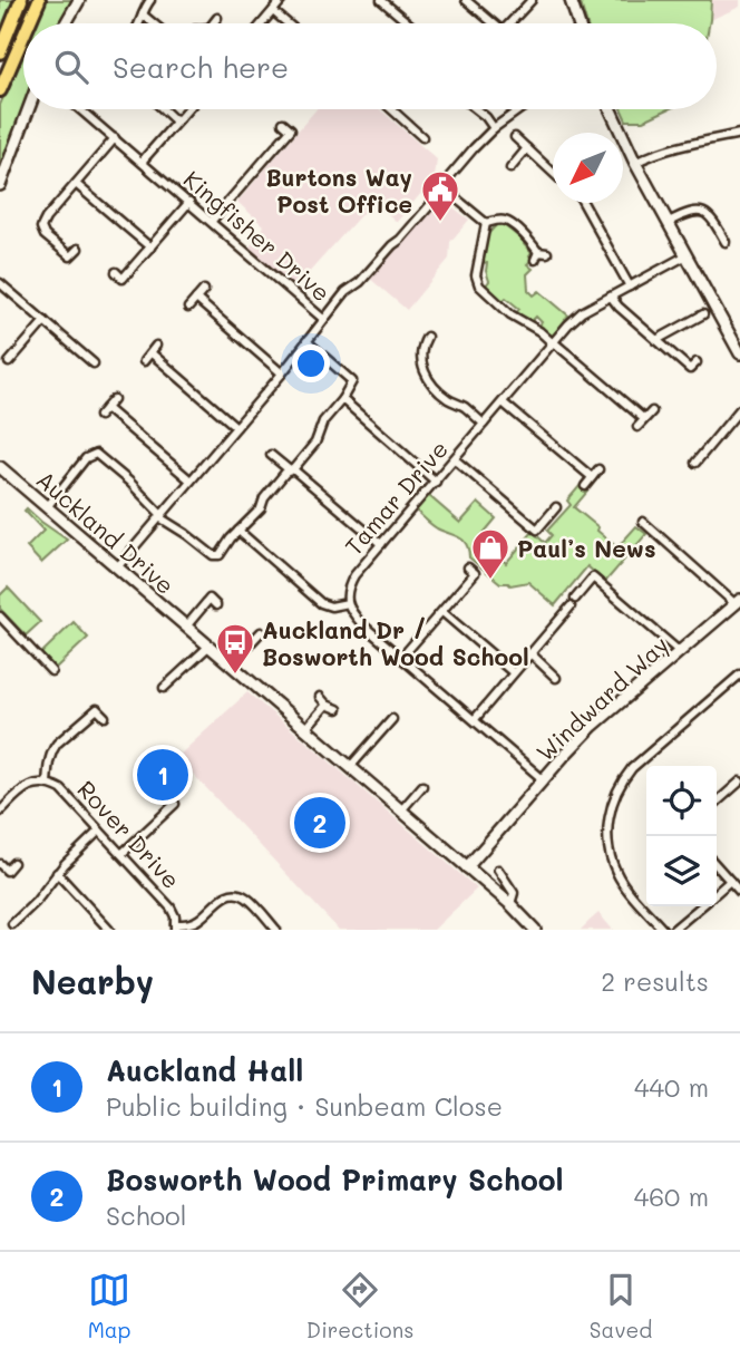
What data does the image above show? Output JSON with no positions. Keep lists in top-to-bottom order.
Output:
{
  "streets": {
    "street": [
      "Kingfisher Drive",
      "Tamar Drive",
      "Auckland Drive",
      "Windward Way",
      "Rover Drive"
    ]
  },
  "crossings": [
    ["Kingfisher Drive", "Auckland Drive"],
    ["Auckland Drive", "Windward Way"]
  ],
  "places": {
    "public building": ["Burtons Way Post Office"],
    "shop": ["Paul’s News"],
    "bus stop": ["Auckland Dr / Bosworth Wood School"]
  },
  "north": "bottom left",
  "page": {
    "search": "Search here",
    "pins": ["1", "2"],
    "heading": ["Nearby", "2 results"],
    "list": [
      {
        "mark": "1",
        "name": "Auckland Hall",
        "note": "Public building · Sunbeam Close",
        "value": "440 m"
      },
      {
        "mark": "2",
        "name": "Bosworth Wood Primary School",
        "note": "School",
        "value": "460 m"
      }
    ],
    "nav": ["Map", "Directions", "Saved"]
  }
}
